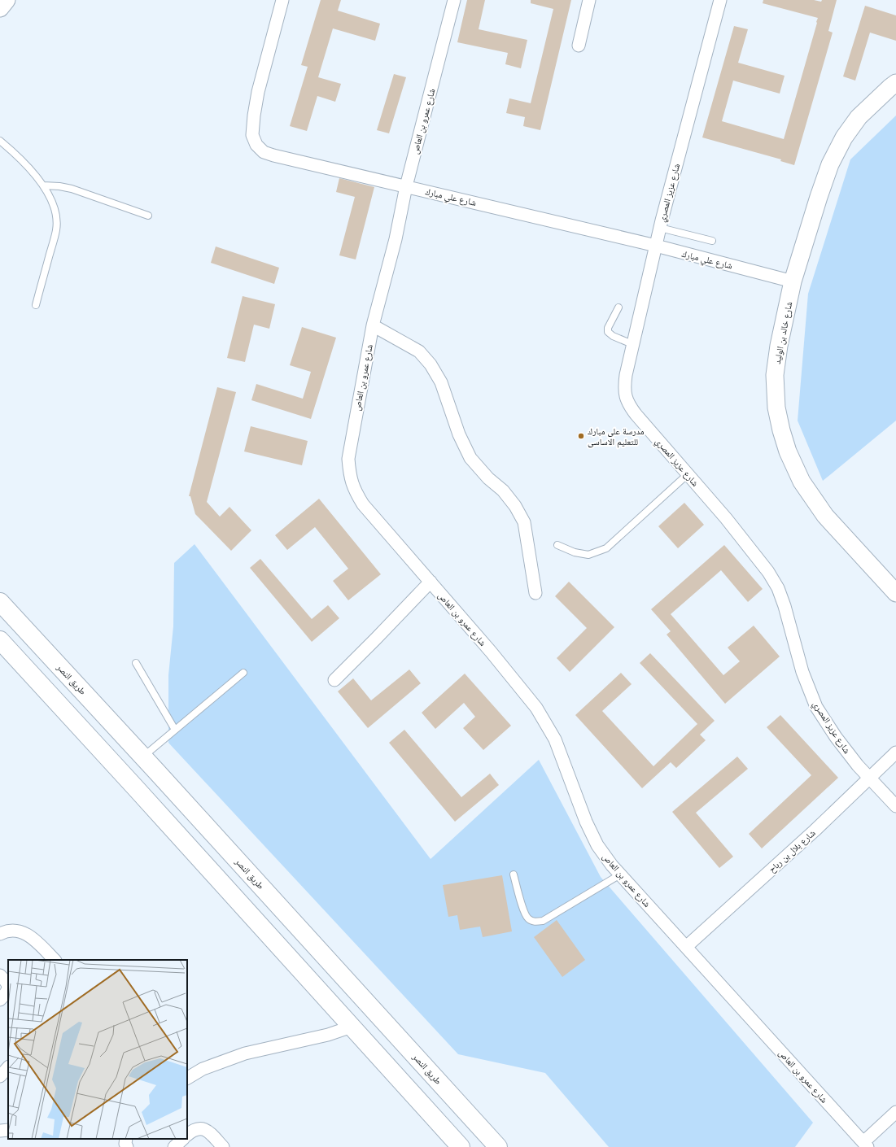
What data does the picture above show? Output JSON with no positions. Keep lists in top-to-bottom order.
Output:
{
  "streets": {
    "highway": ["طريق النصر"],
    "street": [
      "شارع عمرو بن العاص",
      "شارع عزيز المصري",
      "شارع علي مبارك",
      "شارع خالد بن الوليد",
      "شارع بلال بن رباح"
    ]
  },
  "crossings": [
    ["شارع عمرو بن العاص", "شارع علي مبارك"],
    ["شارع عمرو بن العاص", "شارع بلال بن رباح"],
    ["شارع عزيز المصري", "شارع علي مبارك"],
    ["شارع عزيز المصري", "شارع بلال بن رباح"],
    ["شارع علي مبارك", "شارع خالد بن الوليد"]
  ],
  "places": ["مدرسة على مبارك للتعليم الاساسى"]
}
